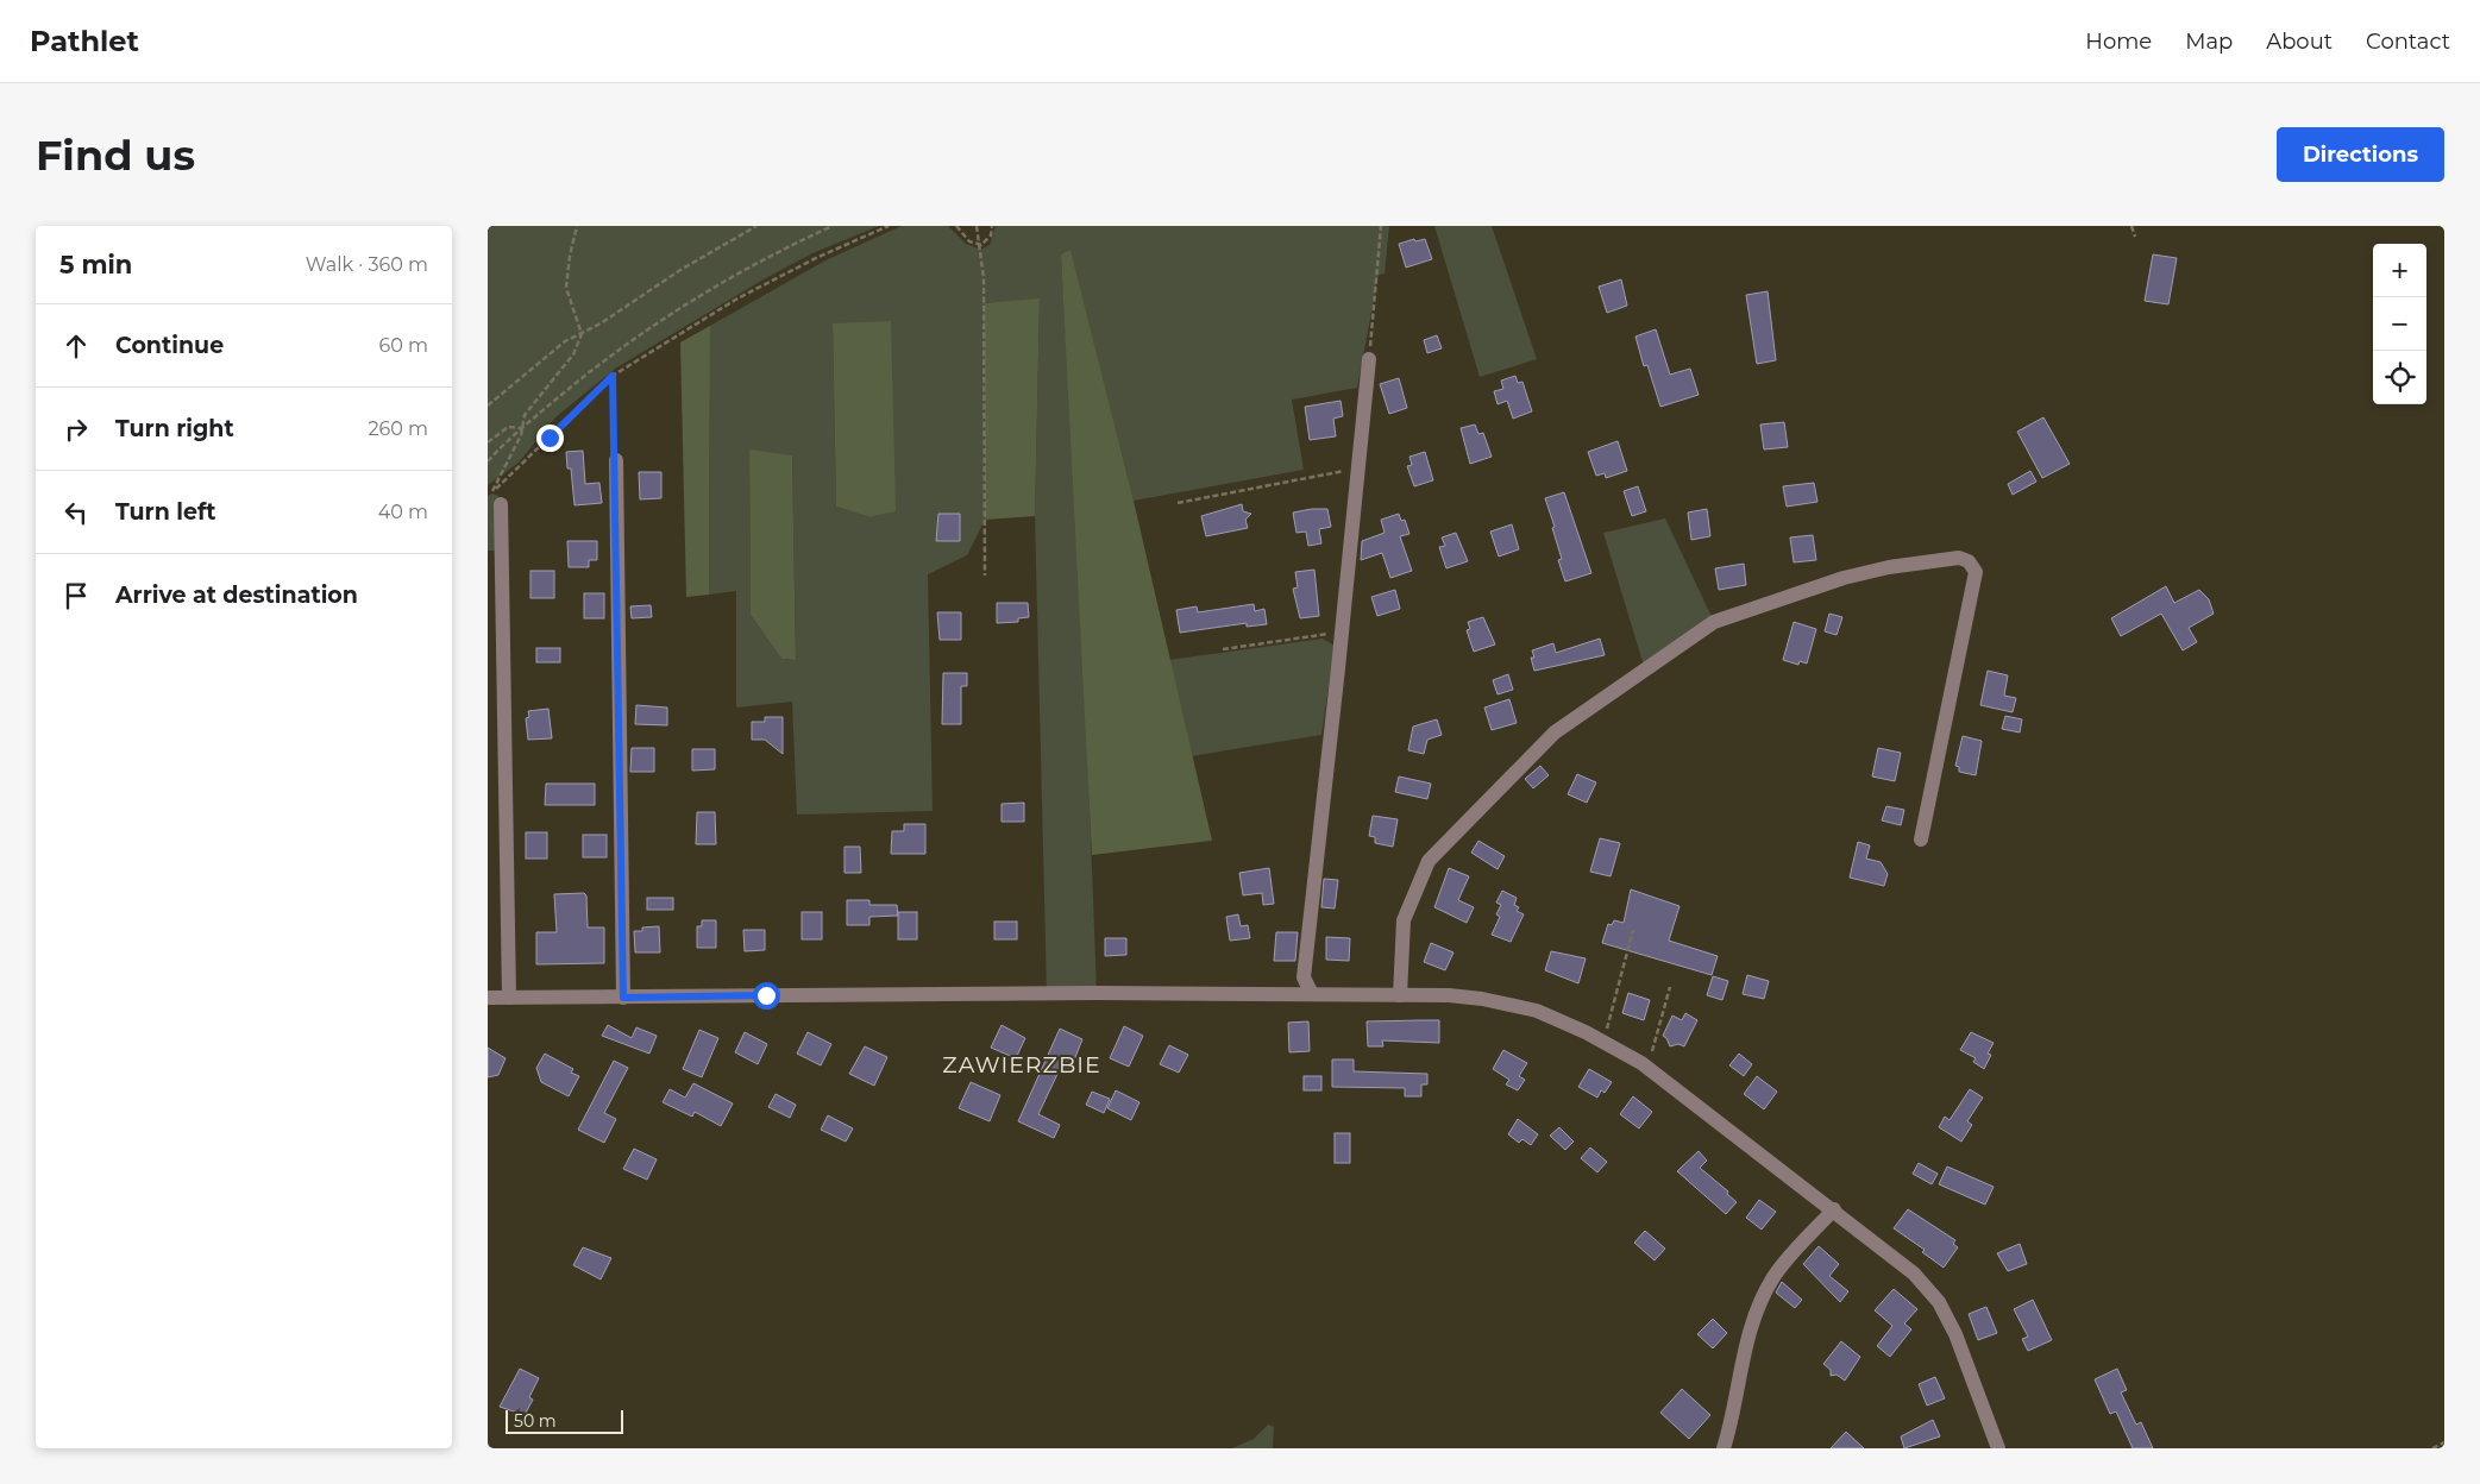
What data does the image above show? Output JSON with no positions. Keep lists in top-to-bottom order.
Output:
{
  "districts": ["ZAWIERZBIE"],
  "scale_bar": "50 m",
  "page": {
    "header": "Pathlet",
    "nav": [
      "Home",
      "Map",
      "About",
      "Contact"
    ],
    "buttons": "Directions",
    "title": "Find us",
    "heading": ["5 min", "Walk · 360 m"],
    "map_buttons": ["+", "−"],
    "list": [
      ["Continue", "60 m"],
      ["Turn right", "260 m"],
      ["Turn left", "40 m"],
      "Arrive at destination"
    ],
    "scale": "50 m"
  }
}
